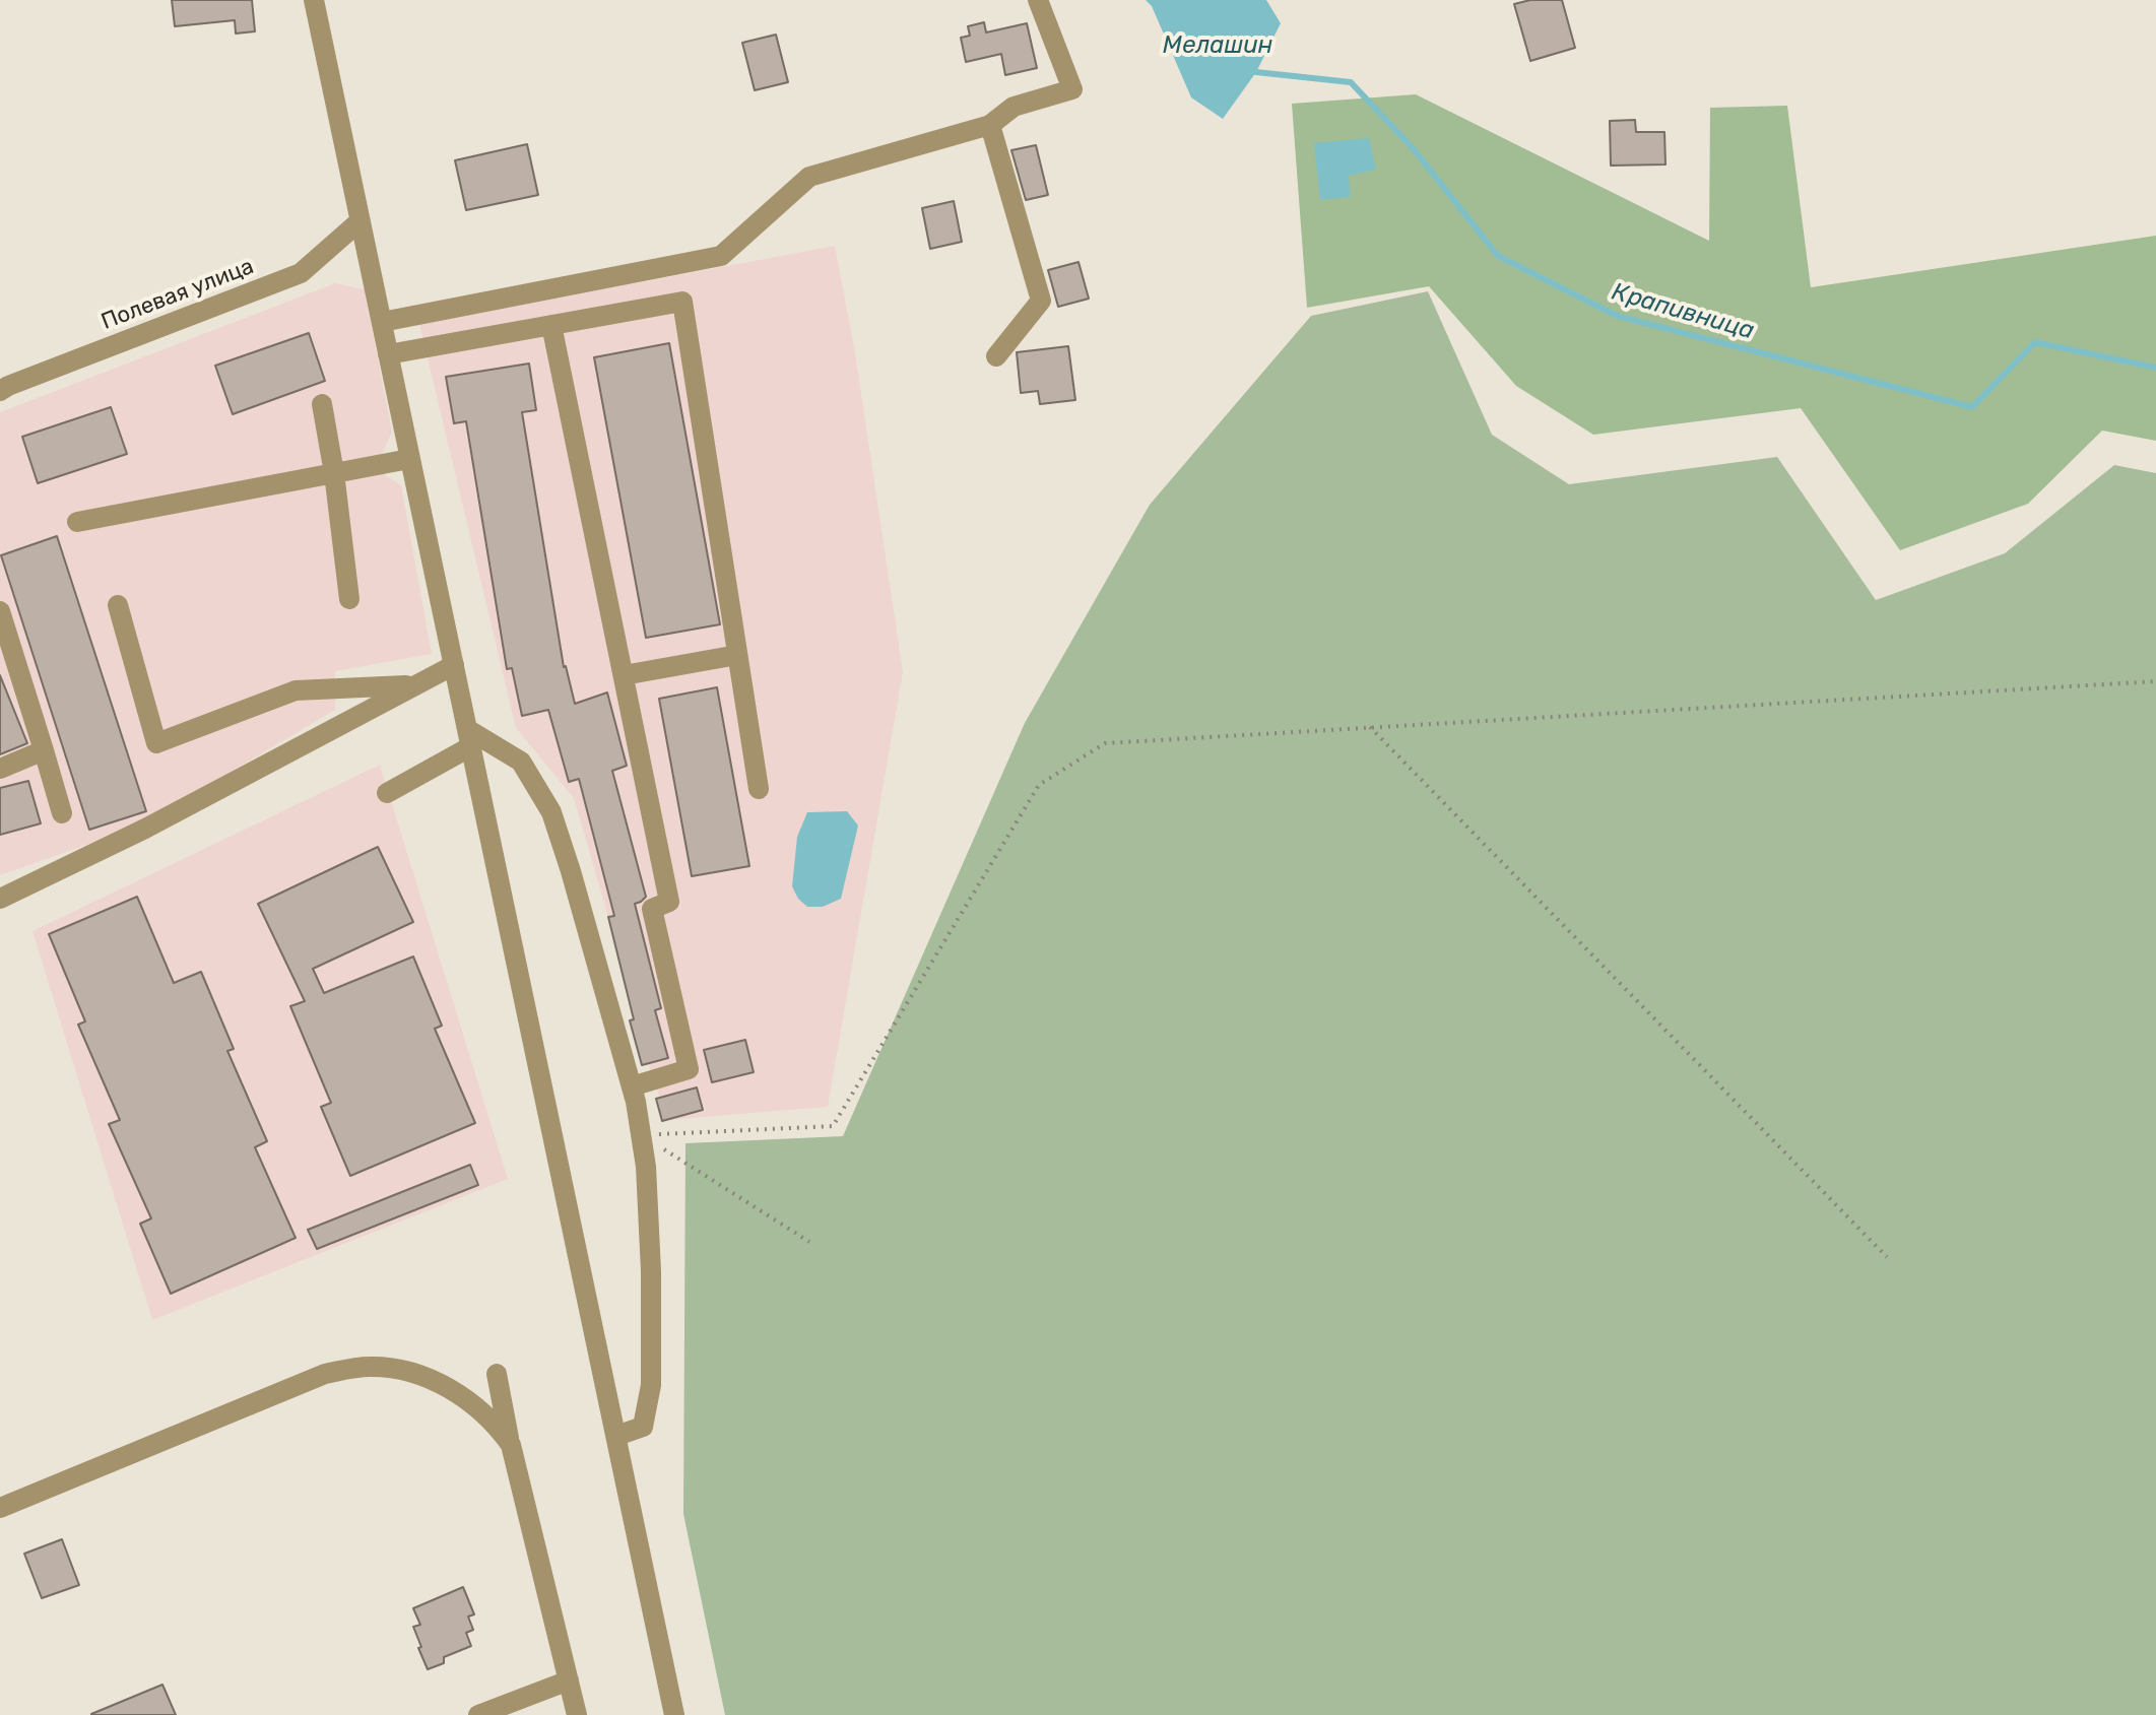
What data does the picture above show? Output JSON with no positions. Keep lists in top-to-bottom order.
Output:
{
  "streets": {
    "street": ["Полевая улица"]
  },
  "water": ["Мелашин", "Крапивница"]
}
